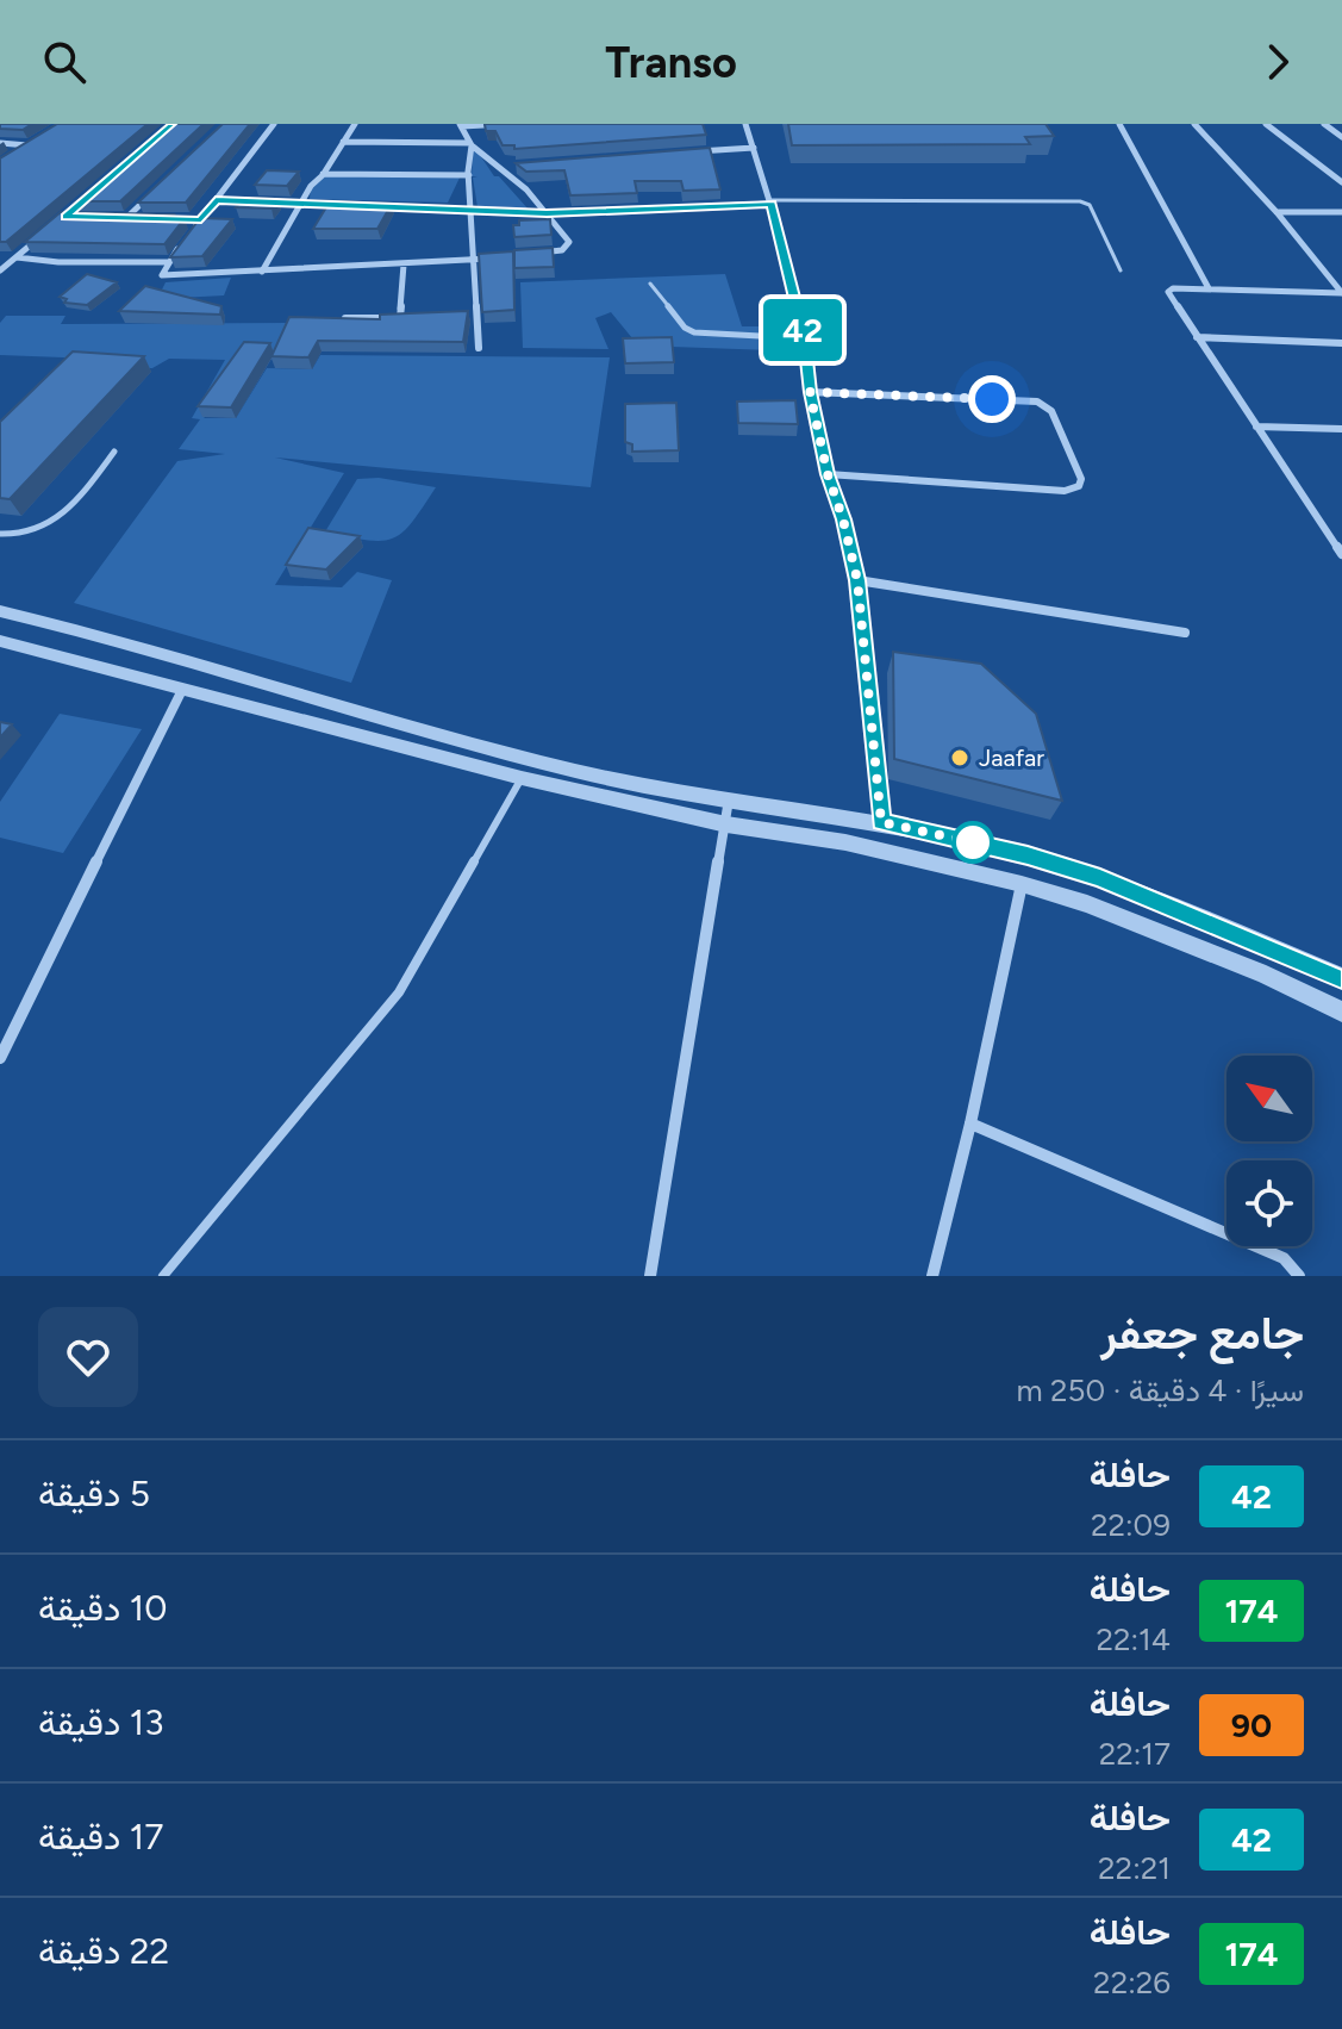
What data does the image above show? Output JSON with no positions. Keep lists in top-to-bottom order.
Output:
{
  "places": ["Jaafar"],
  "lines": ["bus line 42"],
  "north": "top left",
  "page": {
    "header": "Transo",
    "on_map": "42",
    "heading": ["جامع جعفر", "سيرًا · 4 دقيقة · 250 m"],
    "list": [
      {
        "mark": "42",
        "name": "حافلة",
        "note": "22:09",
        "value": "5 دقيقة"
      },
      {
        "mark": "174",
        "name": "حافلة",
        "note": "22:14",
        "value": "10 دقيقة"
      },
      {
        "mark": "90",
        "name": "حافلة",
        "note": "22:17",
        "value": "13 دقيقة"
      },
      {
        "mark": "42",
        "name": "حافلة",
        "note": "22:21",
        "value": "17 دقيقة"
      },
      {
        "mark": "174",
        "name": "حافلة",
        "note": "22:26",
        "value": "22 دقيقة"
      }
    ]
  }
}
